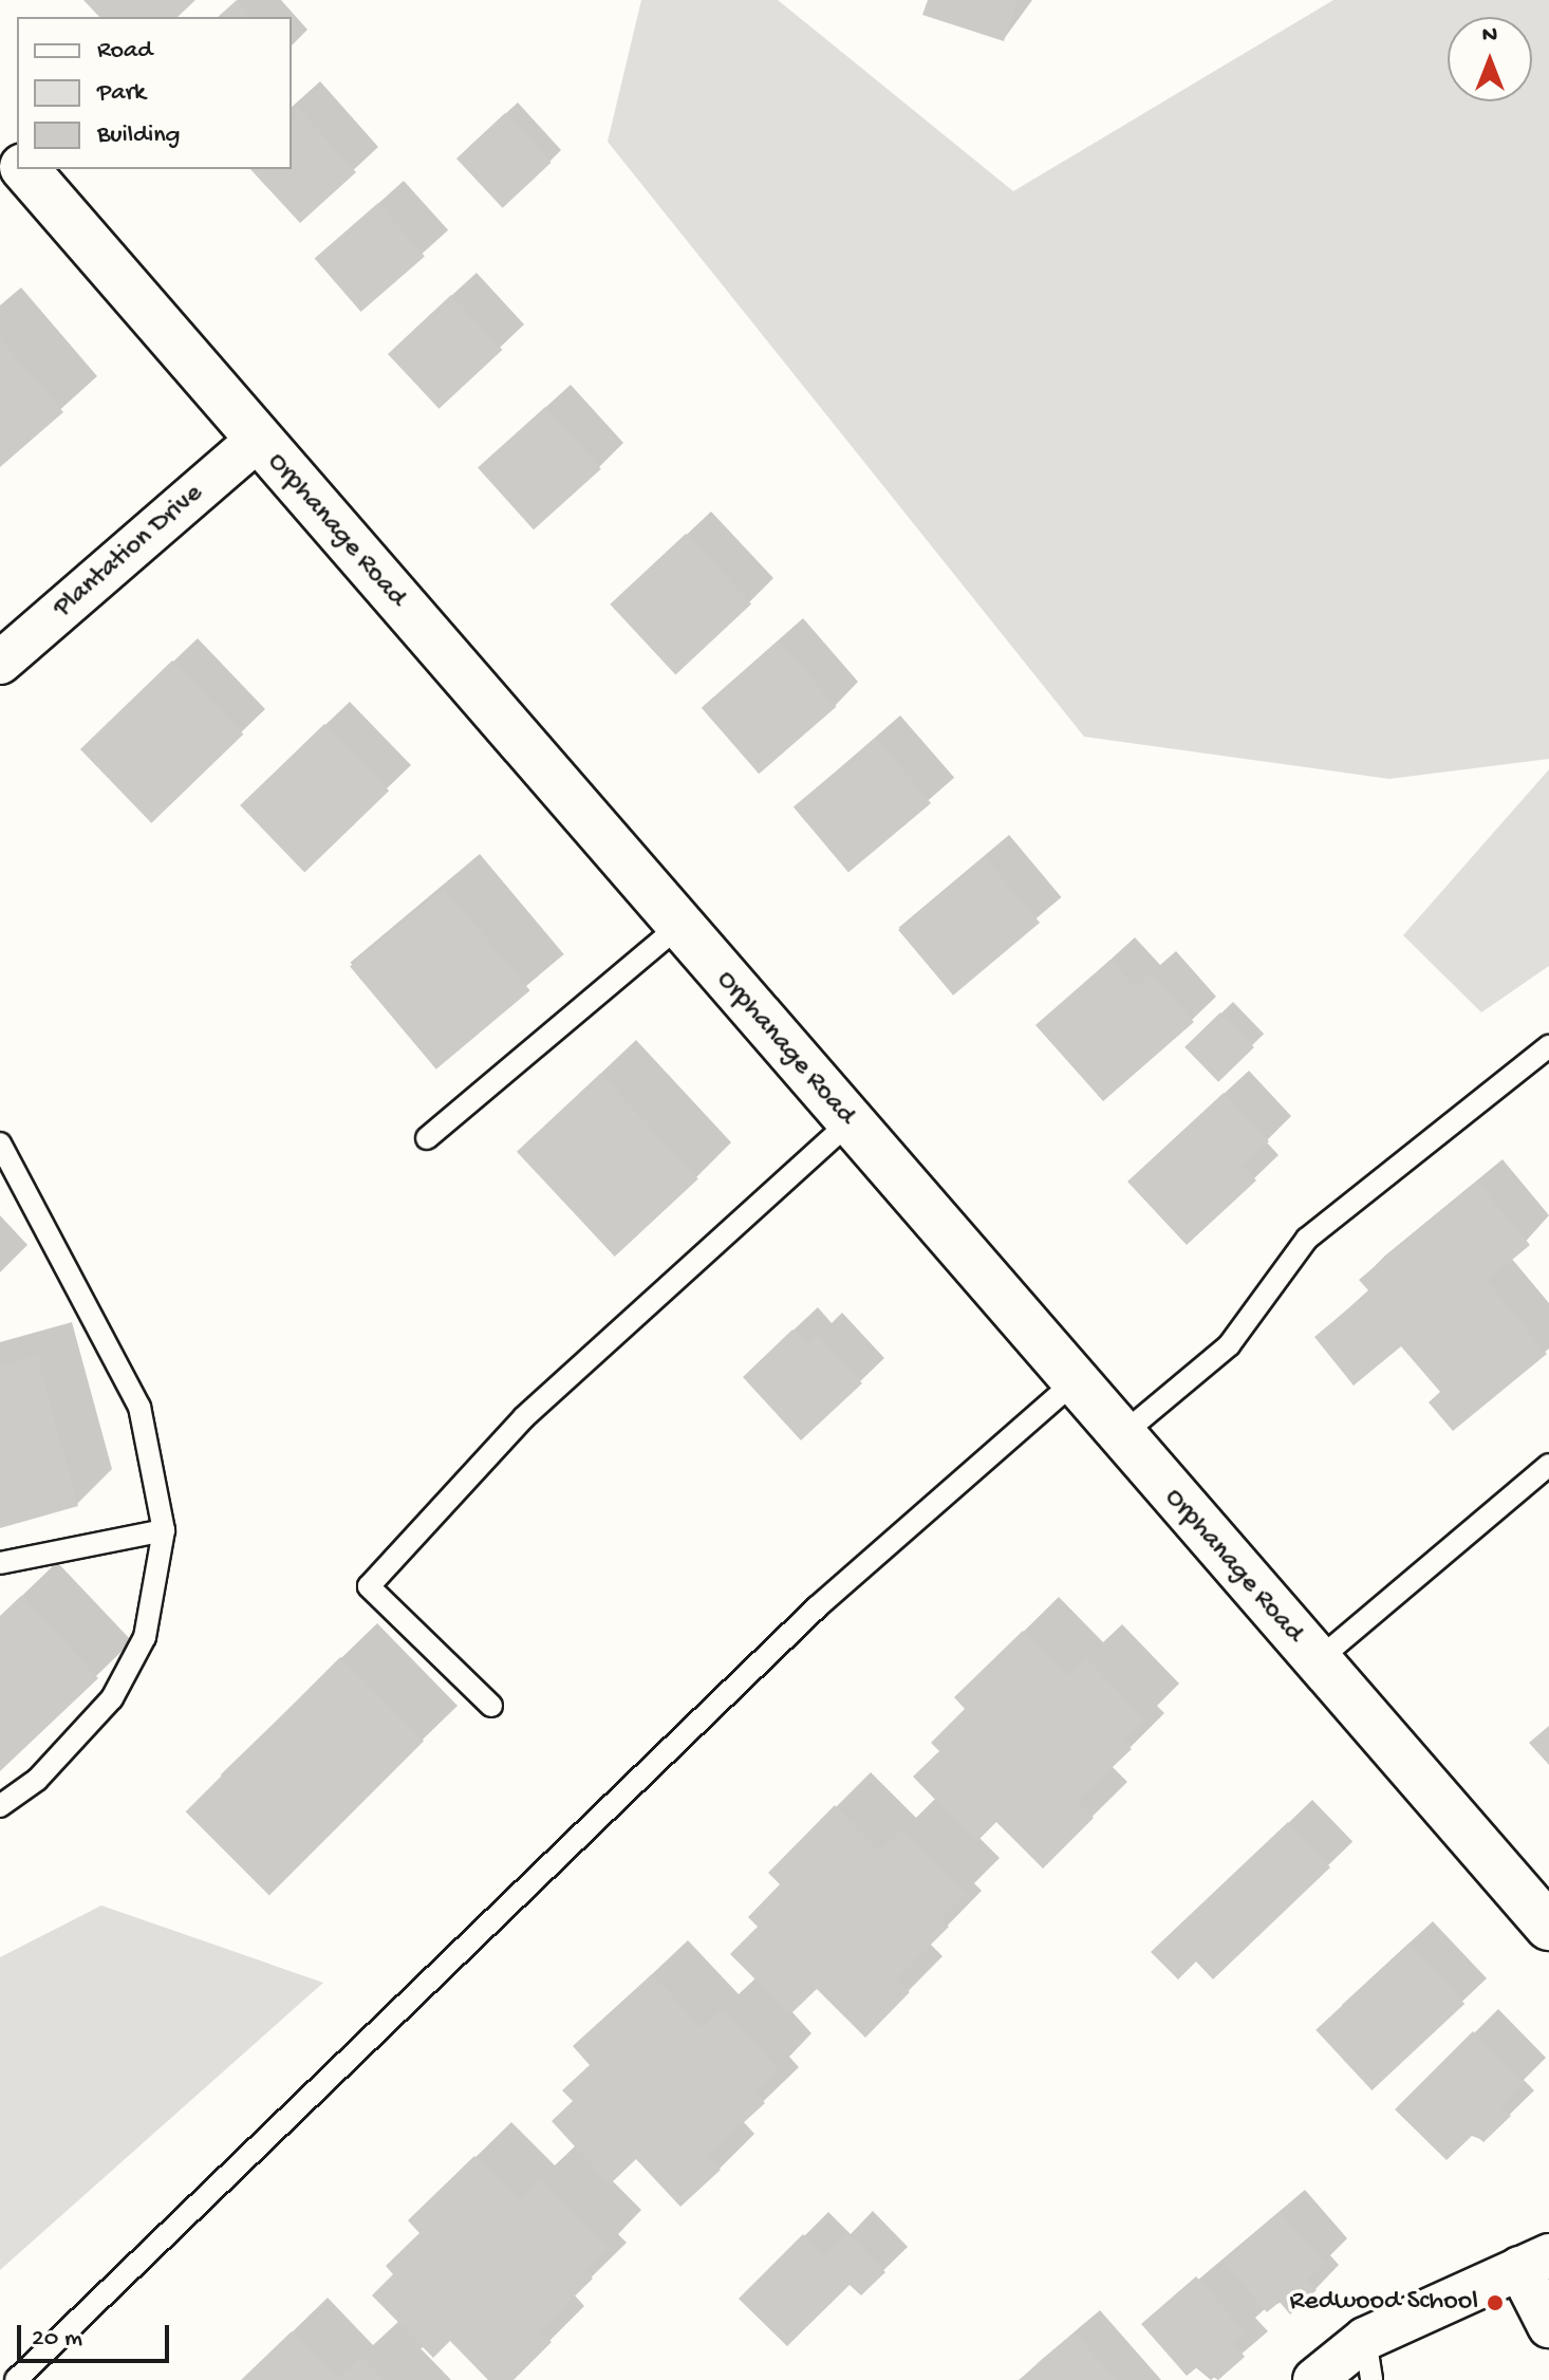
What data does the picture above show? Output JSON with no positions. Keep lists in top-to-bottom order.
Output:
{
  "streets": {
    "main road": ["Orphanage Road"],
    "street": ["Plantation Drive"]
  },
  "crossings": [
    ["Orphanage Road", "Plantation Drive"]
  ],
  "places": ["Redwood School"],
  "legend": ["Road", "Park", "Building"],
  "scale_bar": "20 m",
  "north": "top"
}
